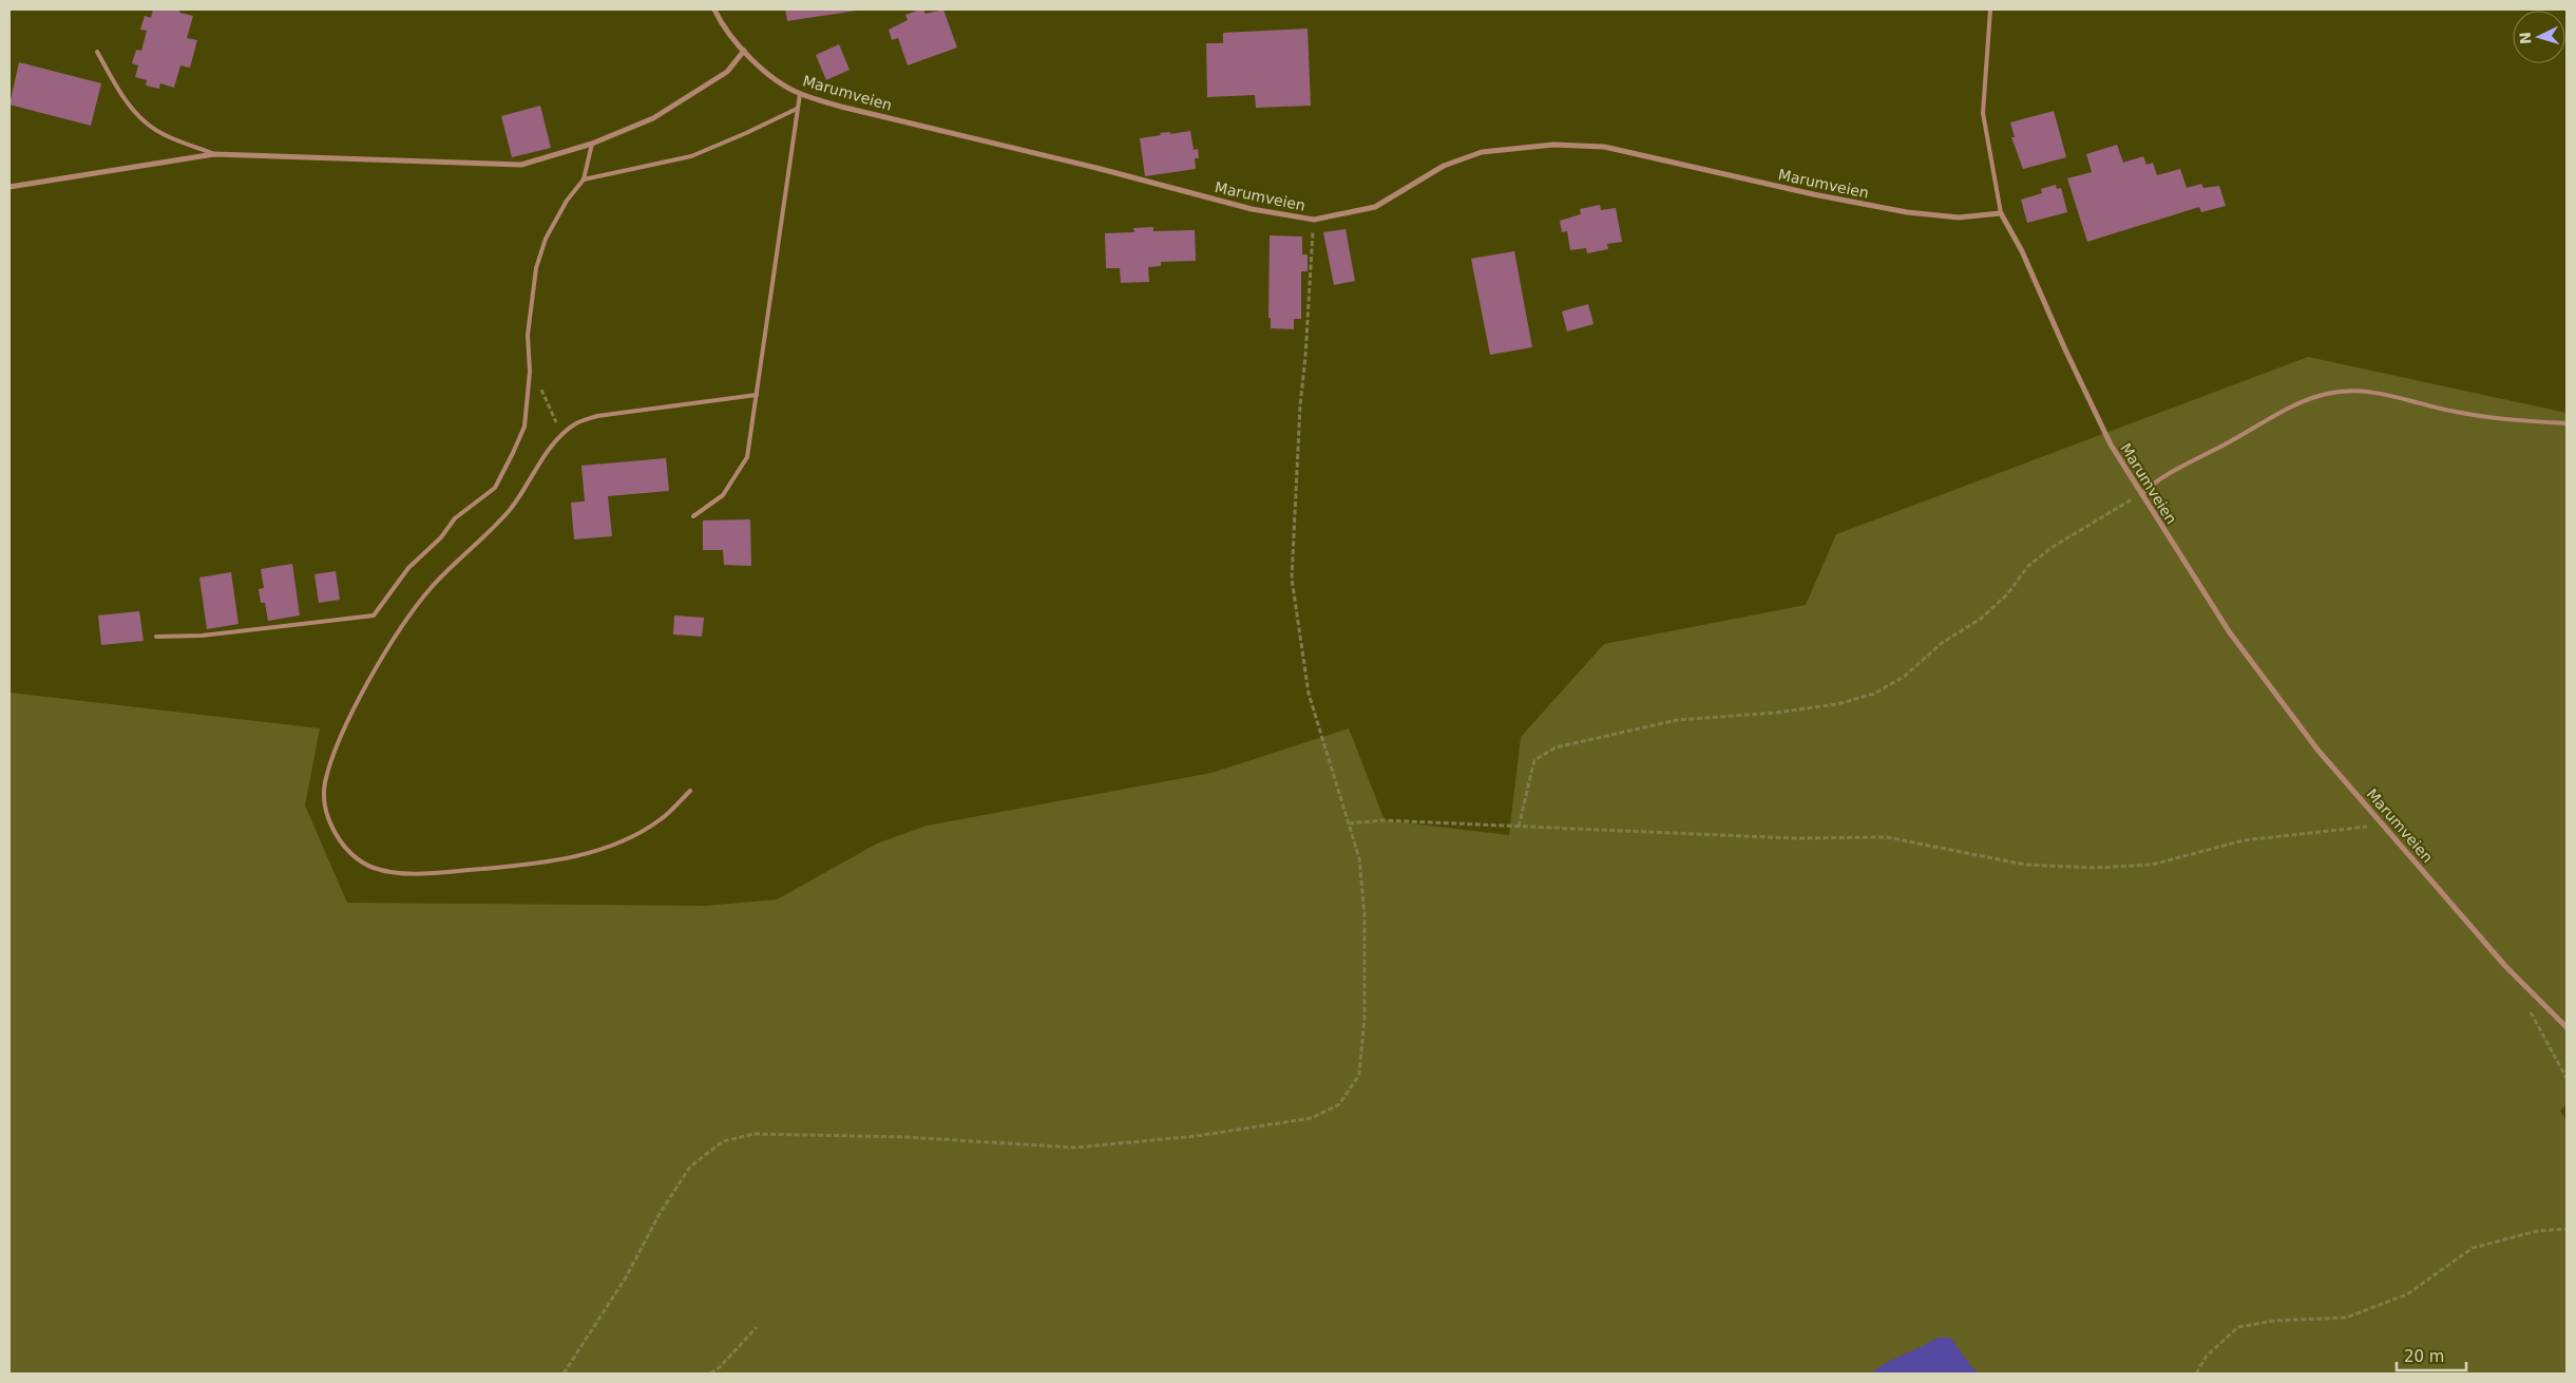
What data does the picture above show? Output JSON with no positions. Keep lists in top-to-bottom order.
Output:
{
  "streets": {
    "street": ["Marumveien"]
  },
  "scale_bar": "20 m",
  "north": "left"
}
